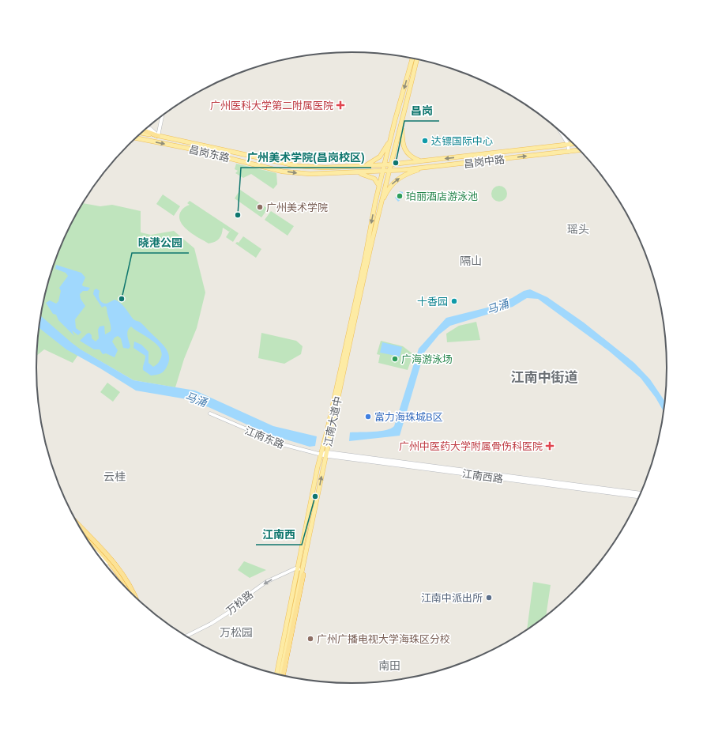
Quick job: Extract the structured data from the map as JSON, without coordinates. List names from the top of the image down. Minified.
{"streets":{"main road":["昌岗东路","昌岗中路","江南大道中","江南西路"],"street":["江南东路","万松路"]},"crossings":[["昌岗东路","昌岗中路"],["昌岗东路","江南大道中"],["昌岗中路","江南大道中"],["江南大道中","江南东路"],["江南大道中","江南西路"],["江南大道中","万松路"],["江南东路","江南西路"]],"one_way":["万松路"],"districts":["瑶头","隔山","江南中街道","云桂","万松园","南田"],"water":["马涌"],"places":{"health":["广州医科大学第二附属医院","广州中医药大学附属骨伤科医院"],"other":["达镖国际中心","昌岗","珀丽酒店游泳池","广州美术学院","广州美术学院(昌岗校区)","晓港公园","十香园","广海游泳场","富力海珠城B区","江南西","江南中派出所","广州广播电视大学海珠区分校"]}}
